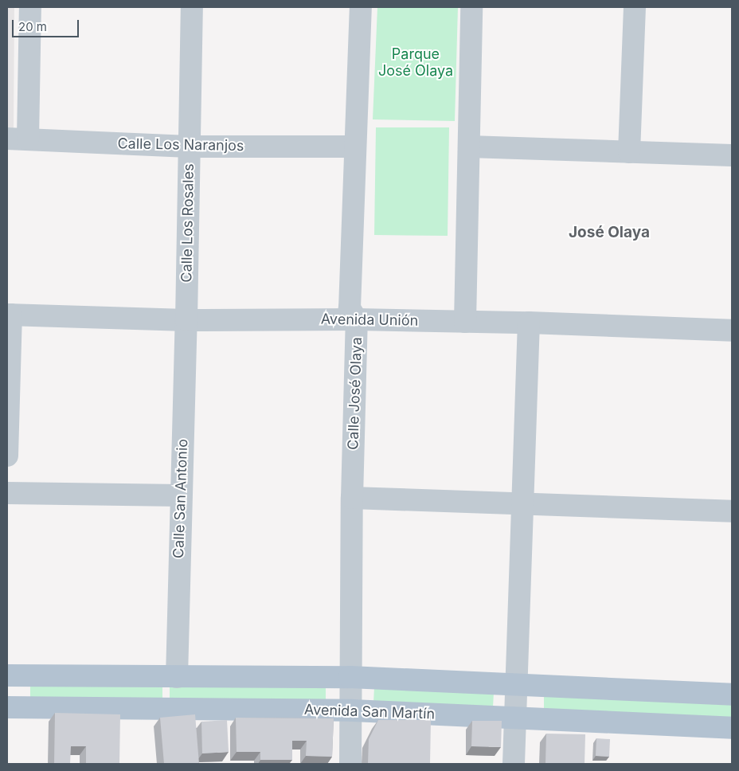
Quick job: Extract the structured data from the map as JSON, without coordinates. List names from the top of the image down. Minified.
{"streets":{"main road":["Avenida San Martín"],"street":["Calle Los Naranjos","Calle Los Rosales","Avenida Unión","Calle José Olaya","Calle San Antonio"]},"crossings":[["Calle Los Naranjos","Calle Los Rosales"],["Calle Los Naranjos","Calle José Olaya"],["Calle Los Rosales","Avenida Unión"],["Calle Los Rosales","Calle San Antonio"],["Avenida Unión","Calle José Olaya"],["Avenida Unión","Calle San Antonio"],["Calle José Olaya","Avenida San Martín"]],"districts":["José Olaya"],"parks":["Parque José Olaya"],"scale_bar":"20 m"}
